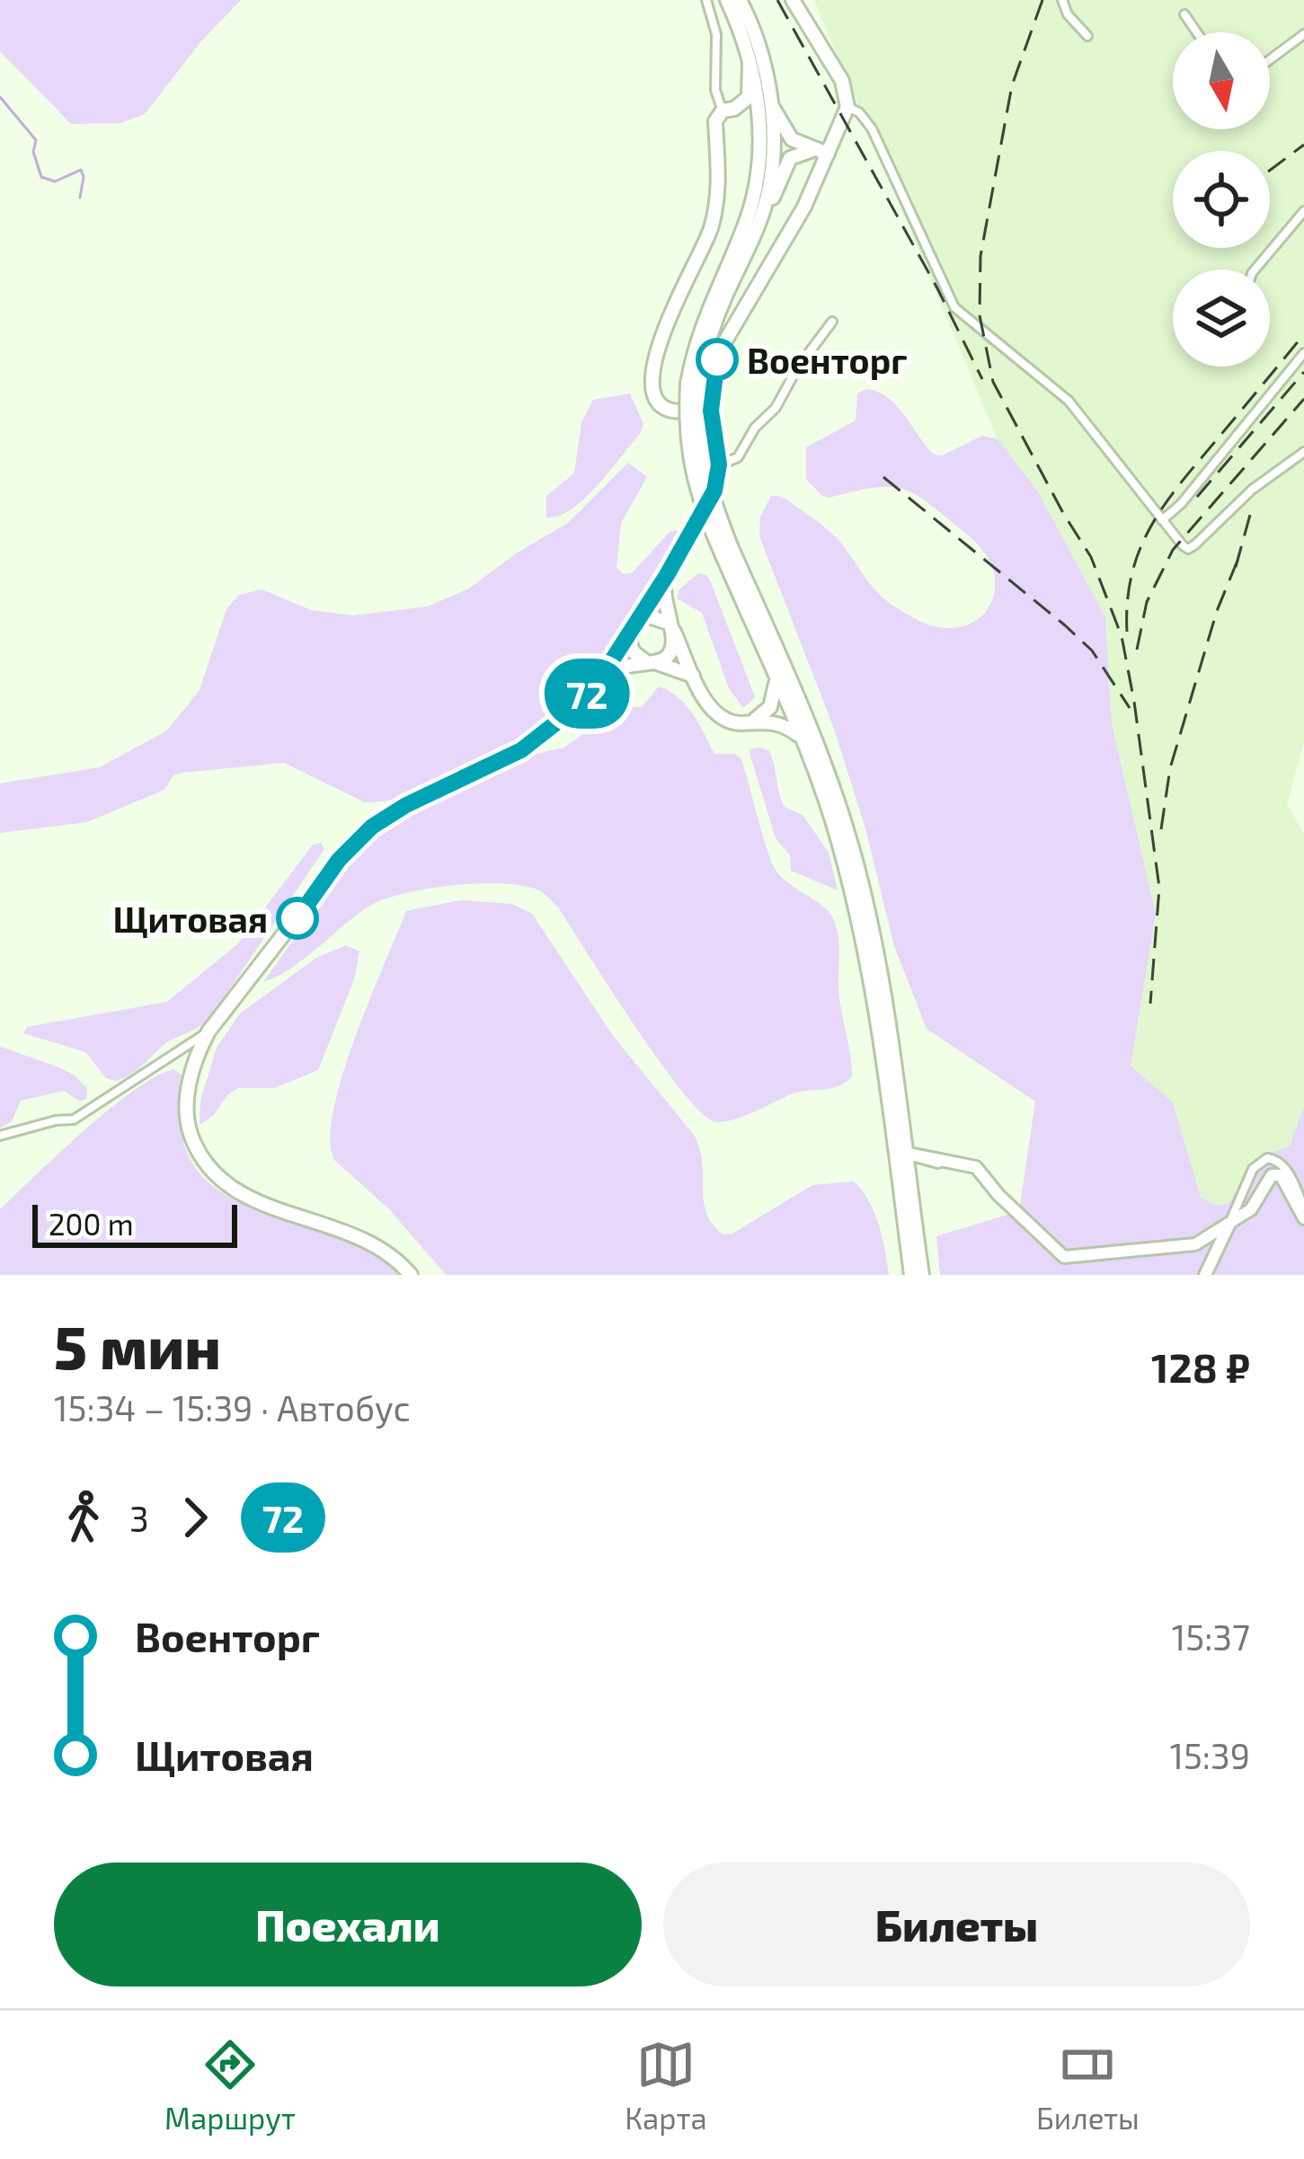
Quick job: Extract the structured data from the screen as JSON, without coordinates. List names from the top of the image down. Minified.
{"places":["Военторг","Щитовая"],"lines":["bus line 72"],"scale_bar":"200 m","north":"bottom","page":{"on_map":"72","scale":"200 m","heading":["5 мин","15:34 – 15:39 · Автобус","128 ₽"],"legs":["3","72"],"list":[{"name":"Военторг","value":"15:37"},{"name":"Щитовая","value":"15:39"}],"buttons":["Поехали","Билеты"],"tabs":["Маршрут","Карта","Билеты"]}}
